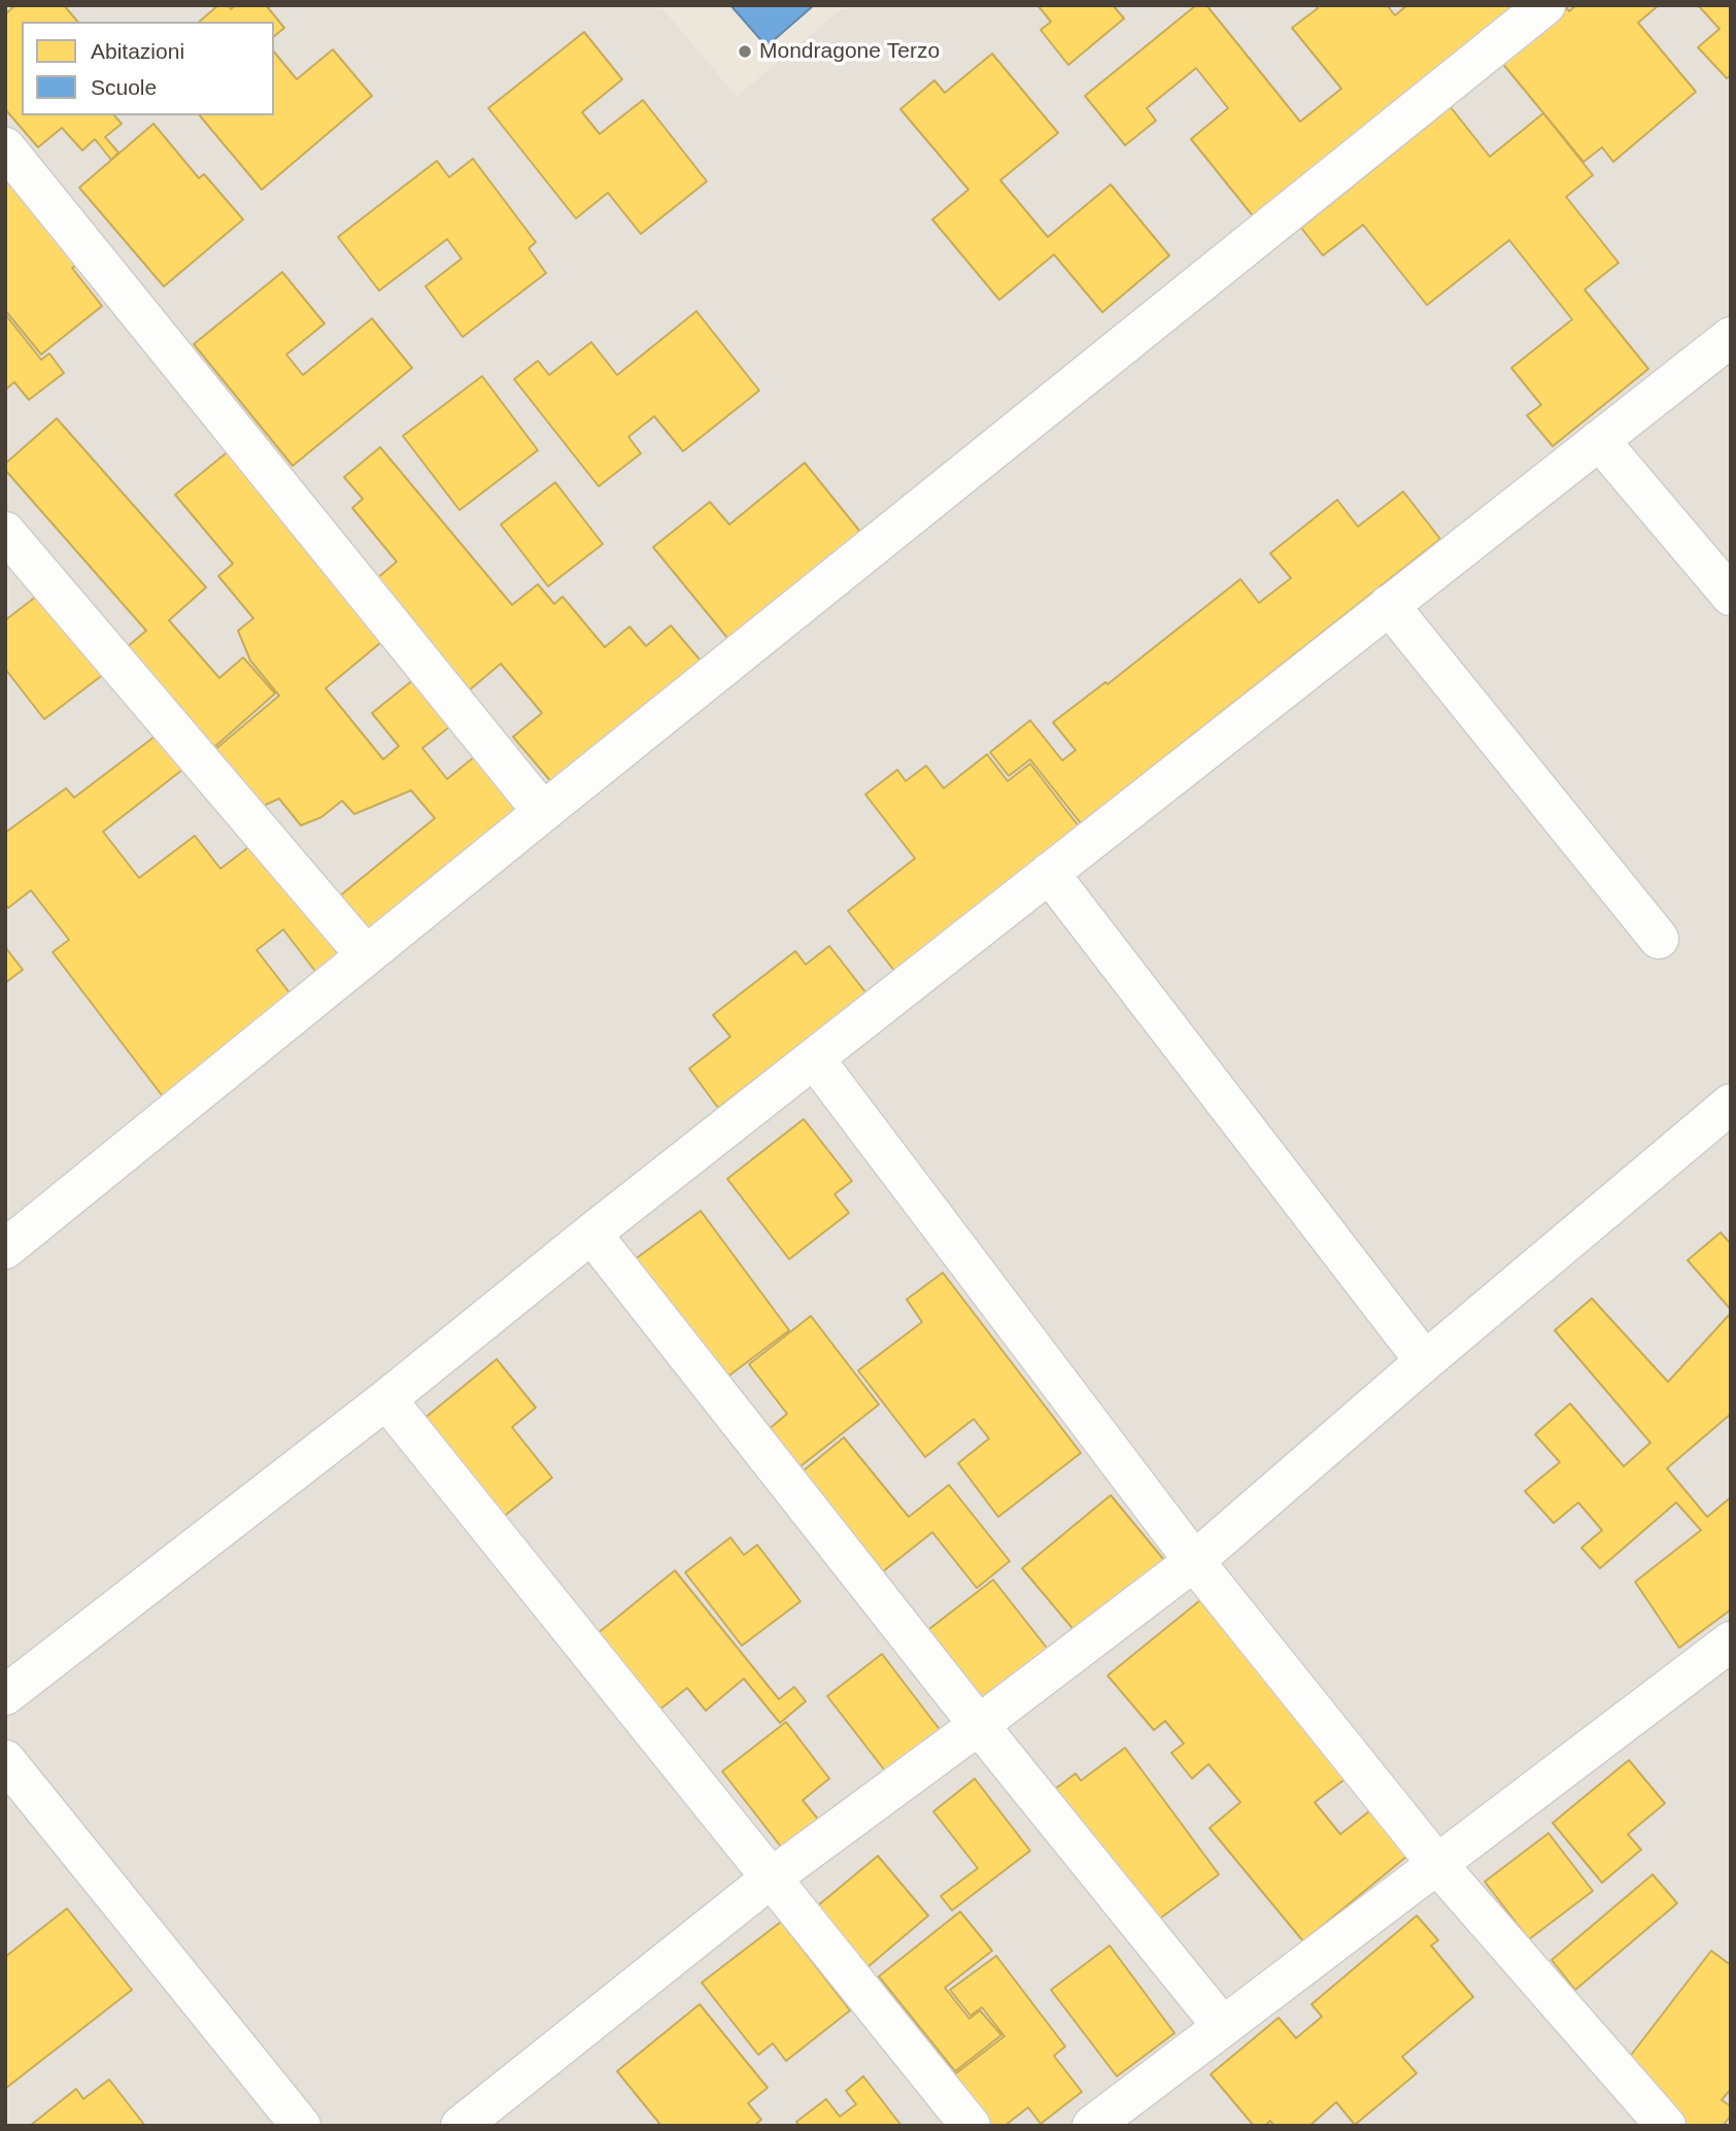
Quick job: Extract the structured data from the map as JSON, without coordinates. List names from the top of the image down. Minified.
{"places":["Mondragone Terzo"],"legend":["Abitazioni","Scuole"]}
